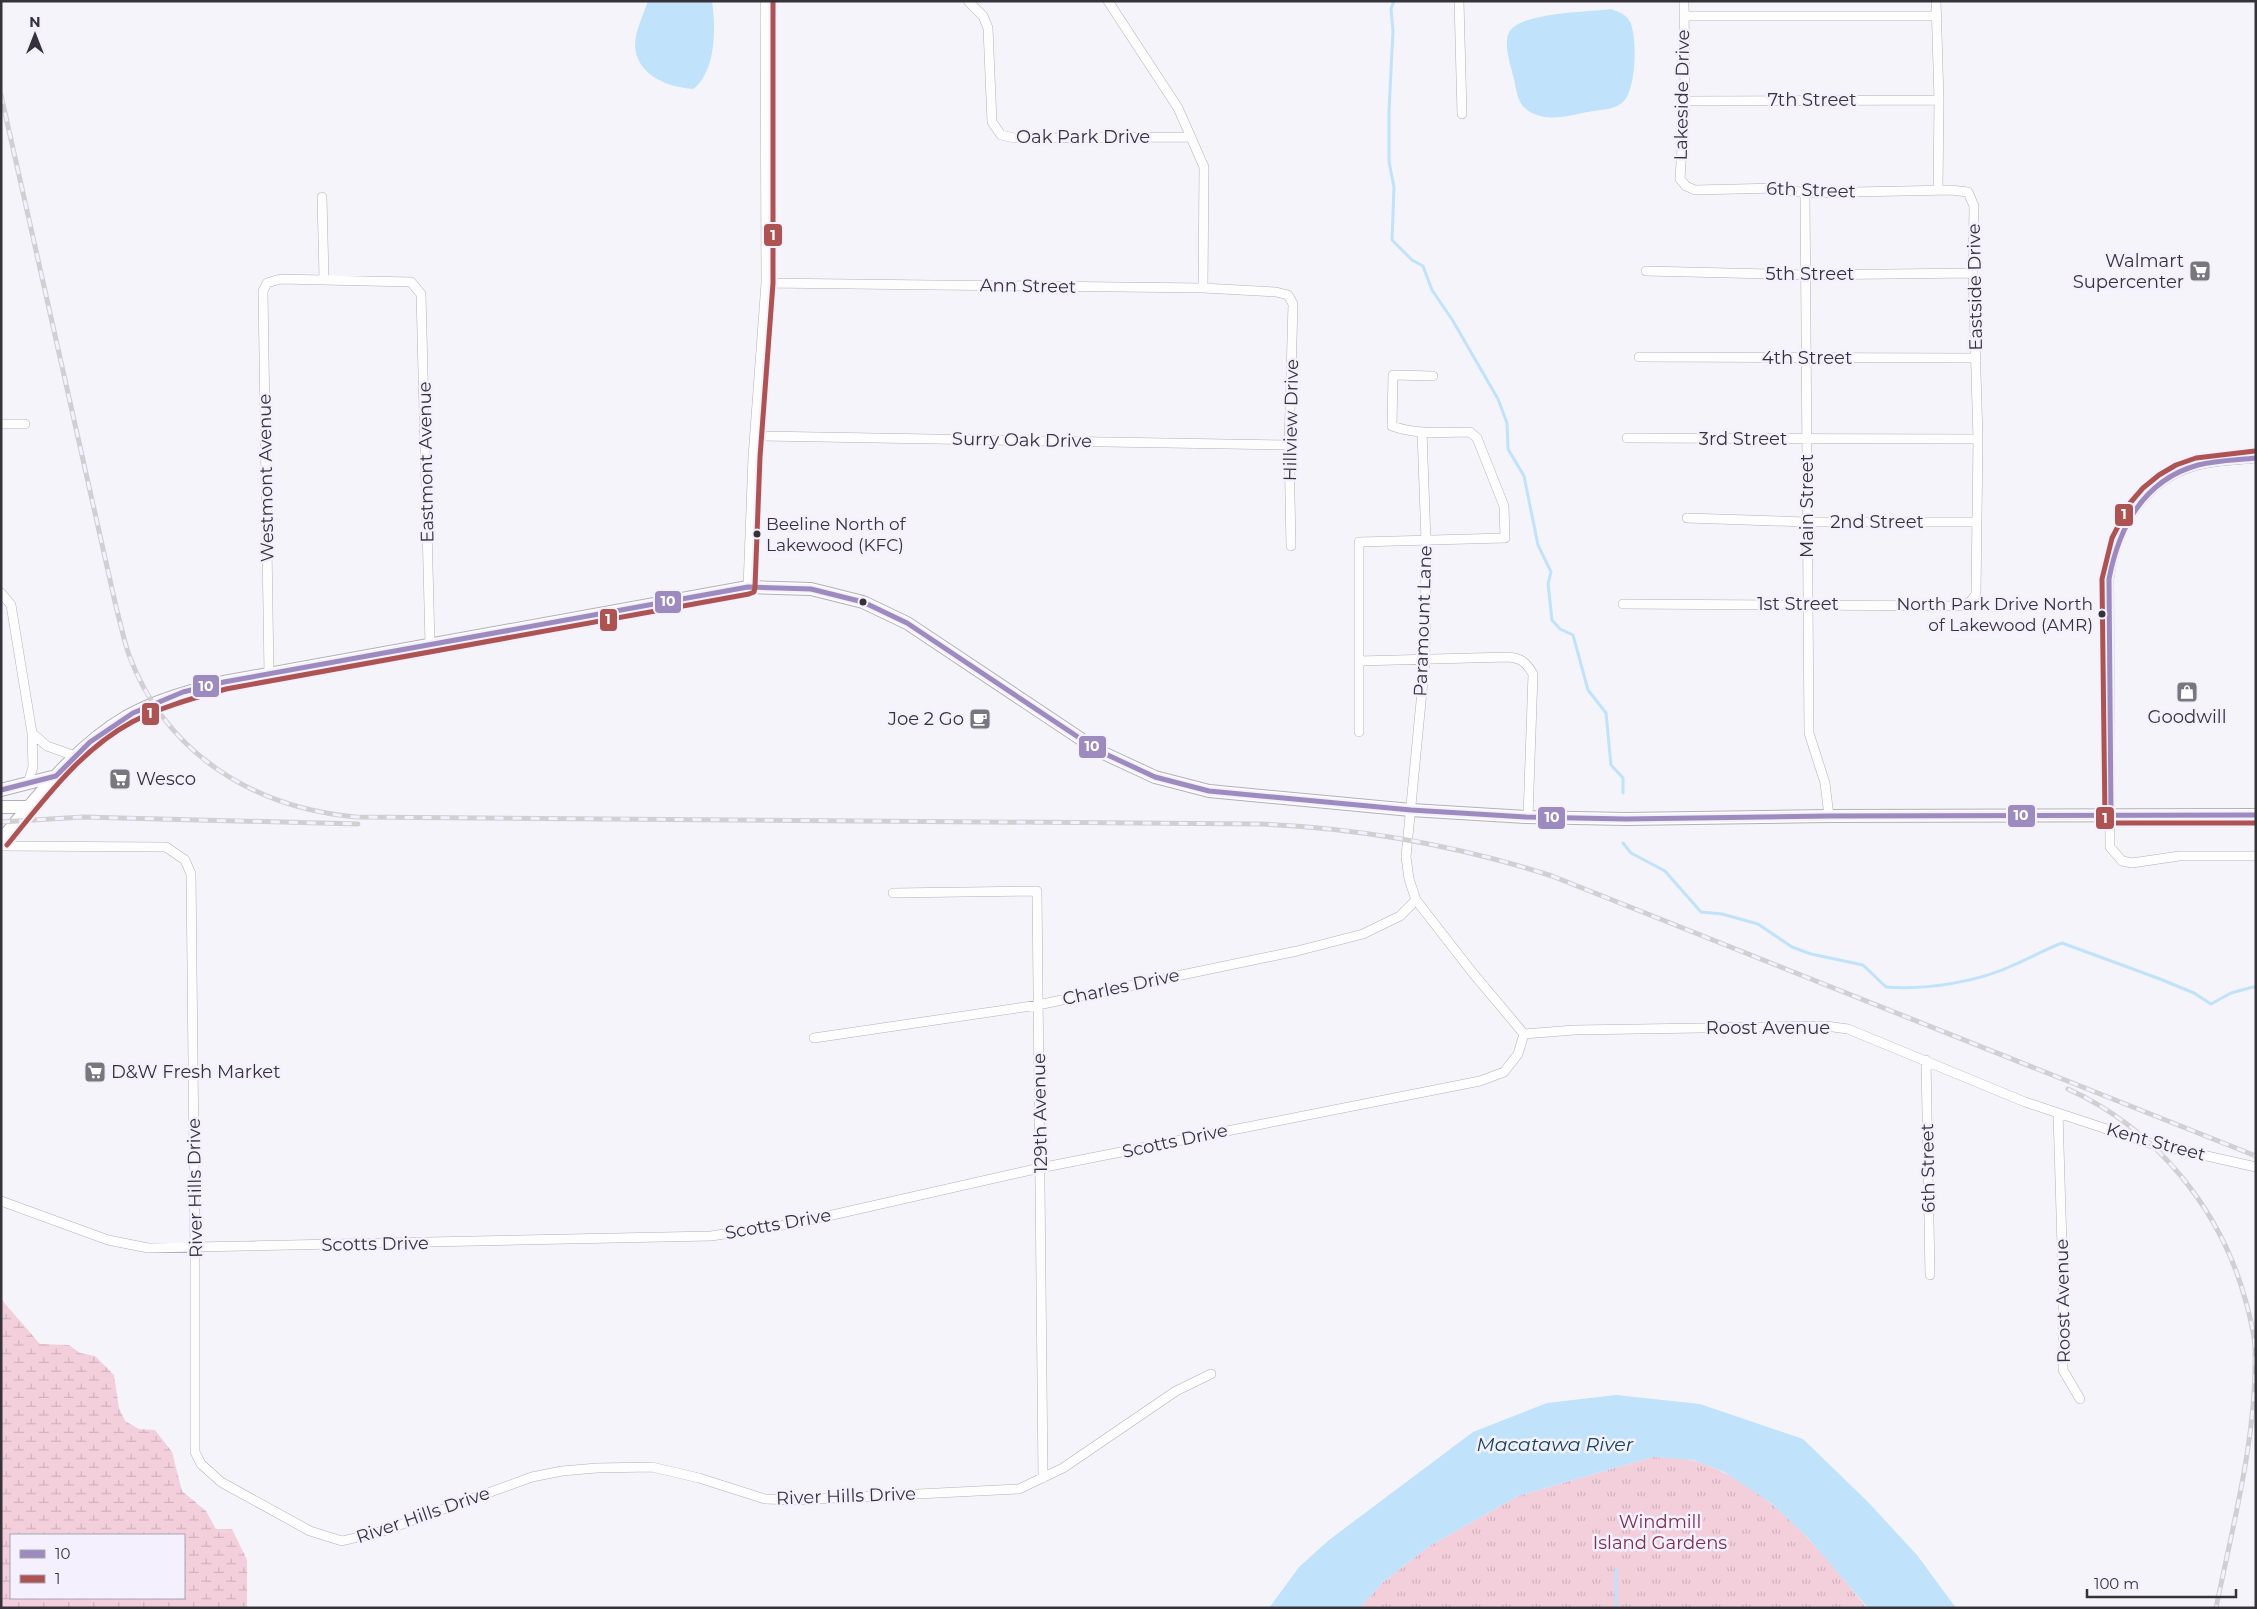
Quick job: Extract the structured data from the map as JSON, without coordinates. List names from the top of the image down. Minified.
{"streets":{"street":["Lakeside Drive","7th Street","Oak Park Drive","6th Street","5th Street","Ann Street","Eastside Drive","4th Street","Hillview Drive","3rd Street","Surry Oak Drive","Eastmont Avenue","Westmont Avenue","Main Street","2nd Street","1st Street","Paramount Lane","Charles Drive","Roost Avenue","129th Avenue","Scotts Drive","Kent Street","River Hills Drive"]},"crossings":[["Lakeside Drive","7th Street"],["Lakeside Drive","6th Street"],["6th Street","Eastside Drive"],["6th Street","Main Street"],["6th Street","Roost Avenue"],["5th Street","Eastside Drive"],["5th Street","Main Street"],["Ann Street","Hillview Drive"],["Eastside Drive","4th Street"],["Eastside Drive","3rd Street"],["Eastside Drive","2nd Street"],["Eastside Drive","1st Street"],["4th Street","Main Street"],["Hillview Drive","Surry Oak Drive"],["3rd Street","Main Street"],["Eastmont Avenue","Westmont Avenue"],["Main Street","2nd Street"],["Main Street","1st Street"],["Charles Drive","129th Avenue"],["Roost Avenue","Scotts Drive"],["Roost Avenue","Kent Street"],["129th Avenue","Scotts Drive"],["129th Avenue","River Hills Drive"],["Scotts Drive","River Hills Drive"]],"water":["Macatawa River"],"parks":["Windmill Island Gardens"],"places":{"supermarket":["Walmart Supercenter","Wesco","D&W Fresh Market"],"other":["Beeline North of Lakewood (KFC)","North Park Drive North of Lakewood (AMR)"],"shop":["Goodwill"],"cafe":["Joe 2 Go"]},"lines":["transit line 1","transit line 10"],"legend":["10","1"],"scale_bar":"100 m","north":"top"}
